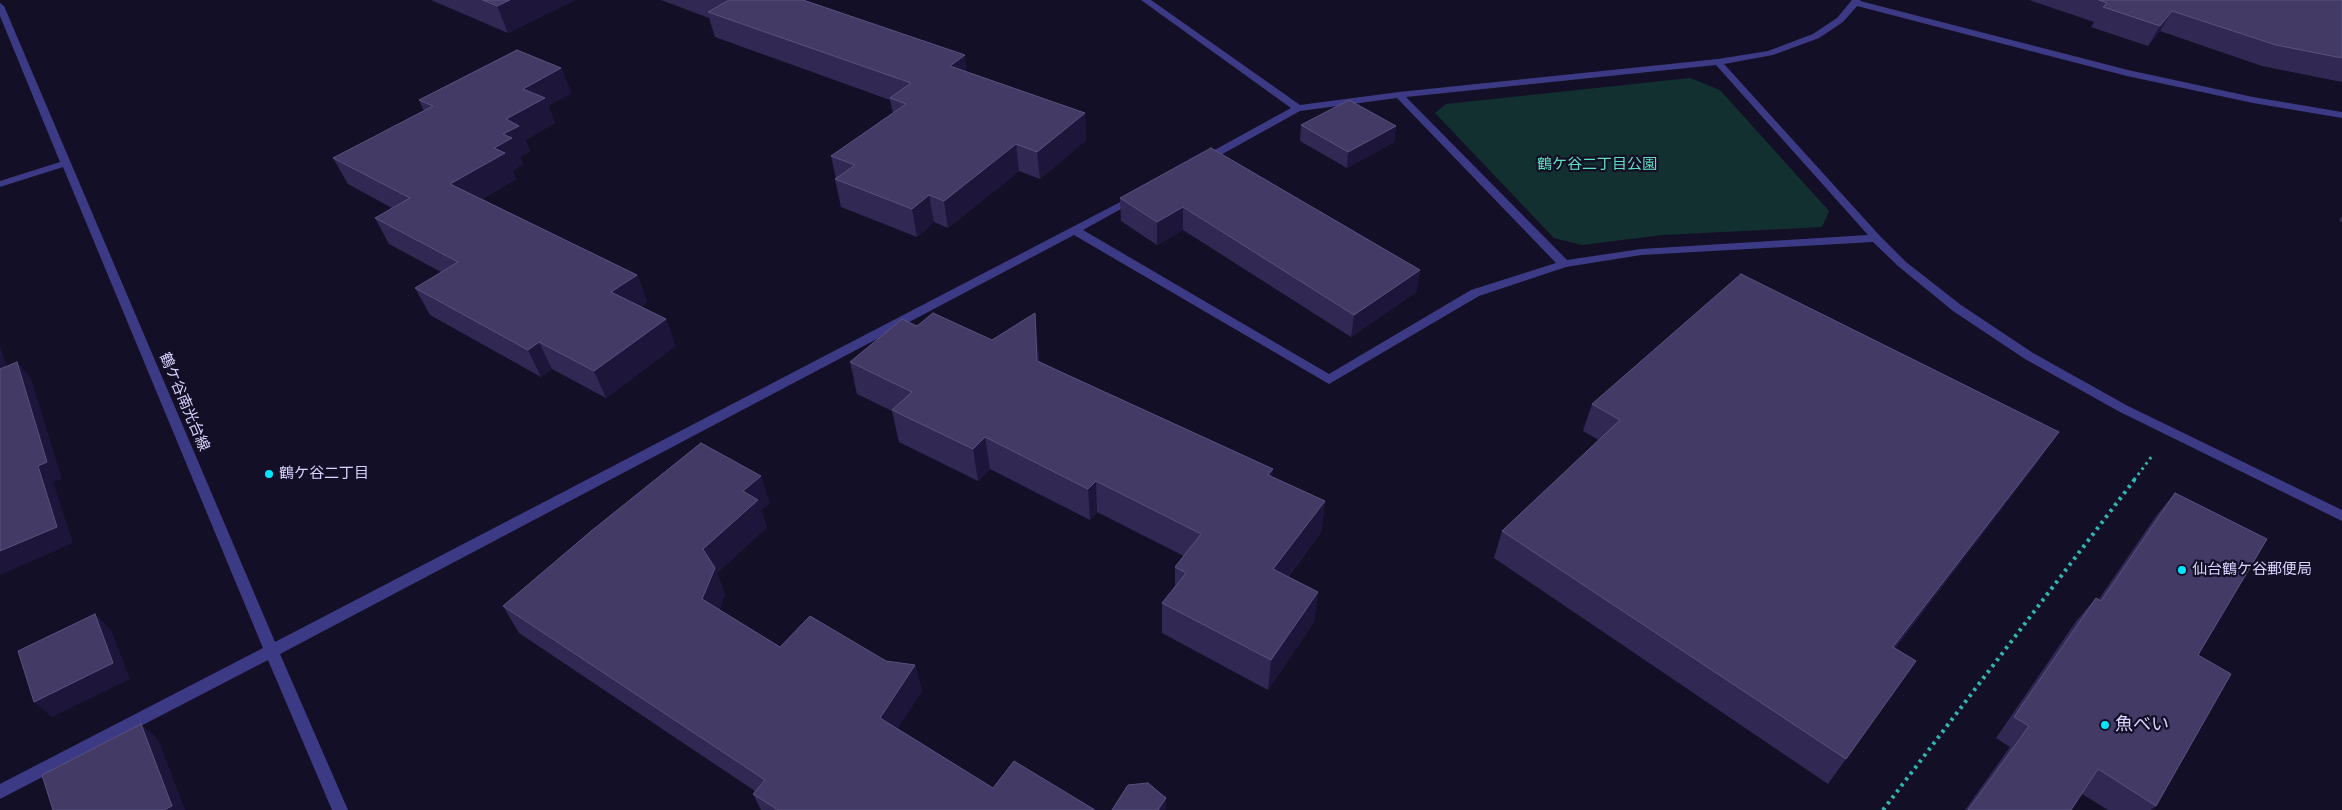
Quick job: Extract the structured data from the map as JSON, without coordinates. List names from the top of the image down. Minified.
{"streets":{"street":["鶴ケ谷南光台線"]},"parks":["鶴ケ谷二丁目公園"],"places":["鶴ケ谷二丁目","仙台鶴ケ谷郵便局","魚べい"]}
